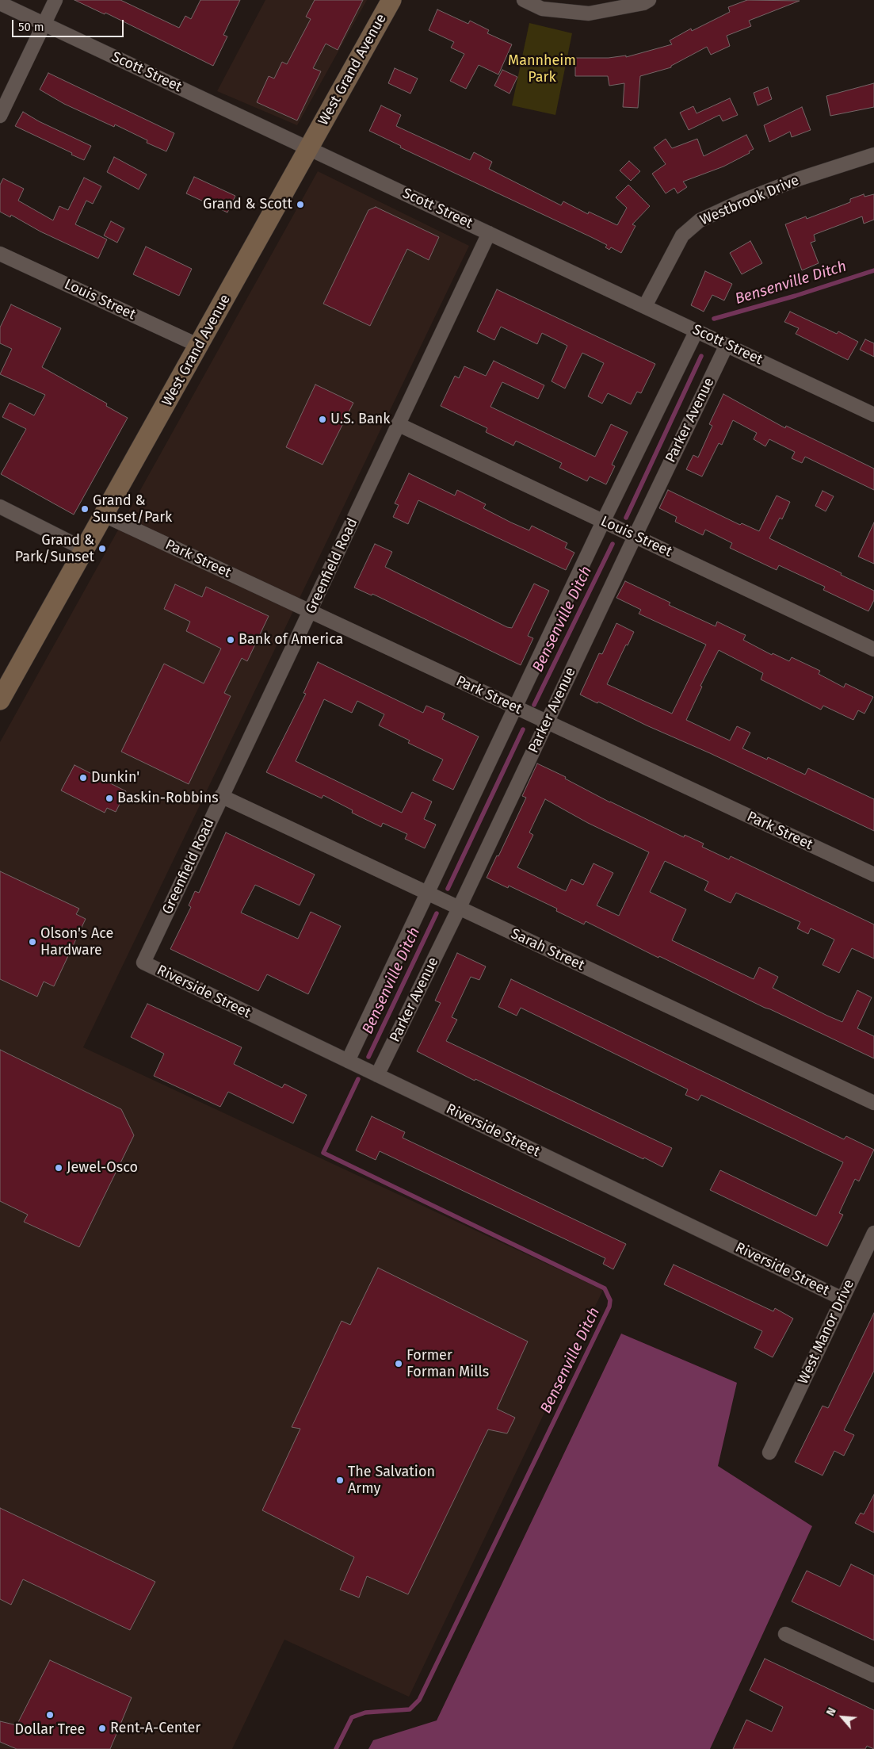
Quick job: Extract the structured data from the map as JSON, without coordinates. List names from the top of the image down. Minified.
{"streets":{"main road":["West Grand Avenue"],"street":["Scott Street","Westbrook Drive","Louis Street","Parker Avenue","Park Street","Greenfield Road","Sarah Street","Riverside Street","West Manor Drive"]},"crossings":[["West Grand Avenue","Scott Street"],["West Grand Avenue","Louis Street"],["West Grand Avenue","Park Street"],["Scott Street","Westbrook Drive"],["Scott Street","Parker Avenue"],["Scott Street","Greenfield Road"],["Louis Street","Parker Avenue"],["Louis Street","Greenfield Road"],["Parker Avenue","Park Street"],["Parker Avenue","Sarah Street"],["Parker Avenue","Riverside Street"],["Park Street","Greenfield Road"],["Greenfield Road","Sarah Street"],["Greenfield Road","Riverside Street"],["Riverside Street","West Manor Drive"]],"water":["Bensenville Ditch"],"parks":["Mannheim Park"],"places":["Grand & Scott","U.S. Bank","Grand & Sunset/Park","Grand & Park/Sunset","Bank of America","Dunkin'","Baskin-Robbins","Olson's Ace Hardware","Jewel-Osco","Former Forman Mills","The Salvation Army","Dollar Tree","Rent-A-Center"],"scale_bar":"50 m","north":"top left"}
